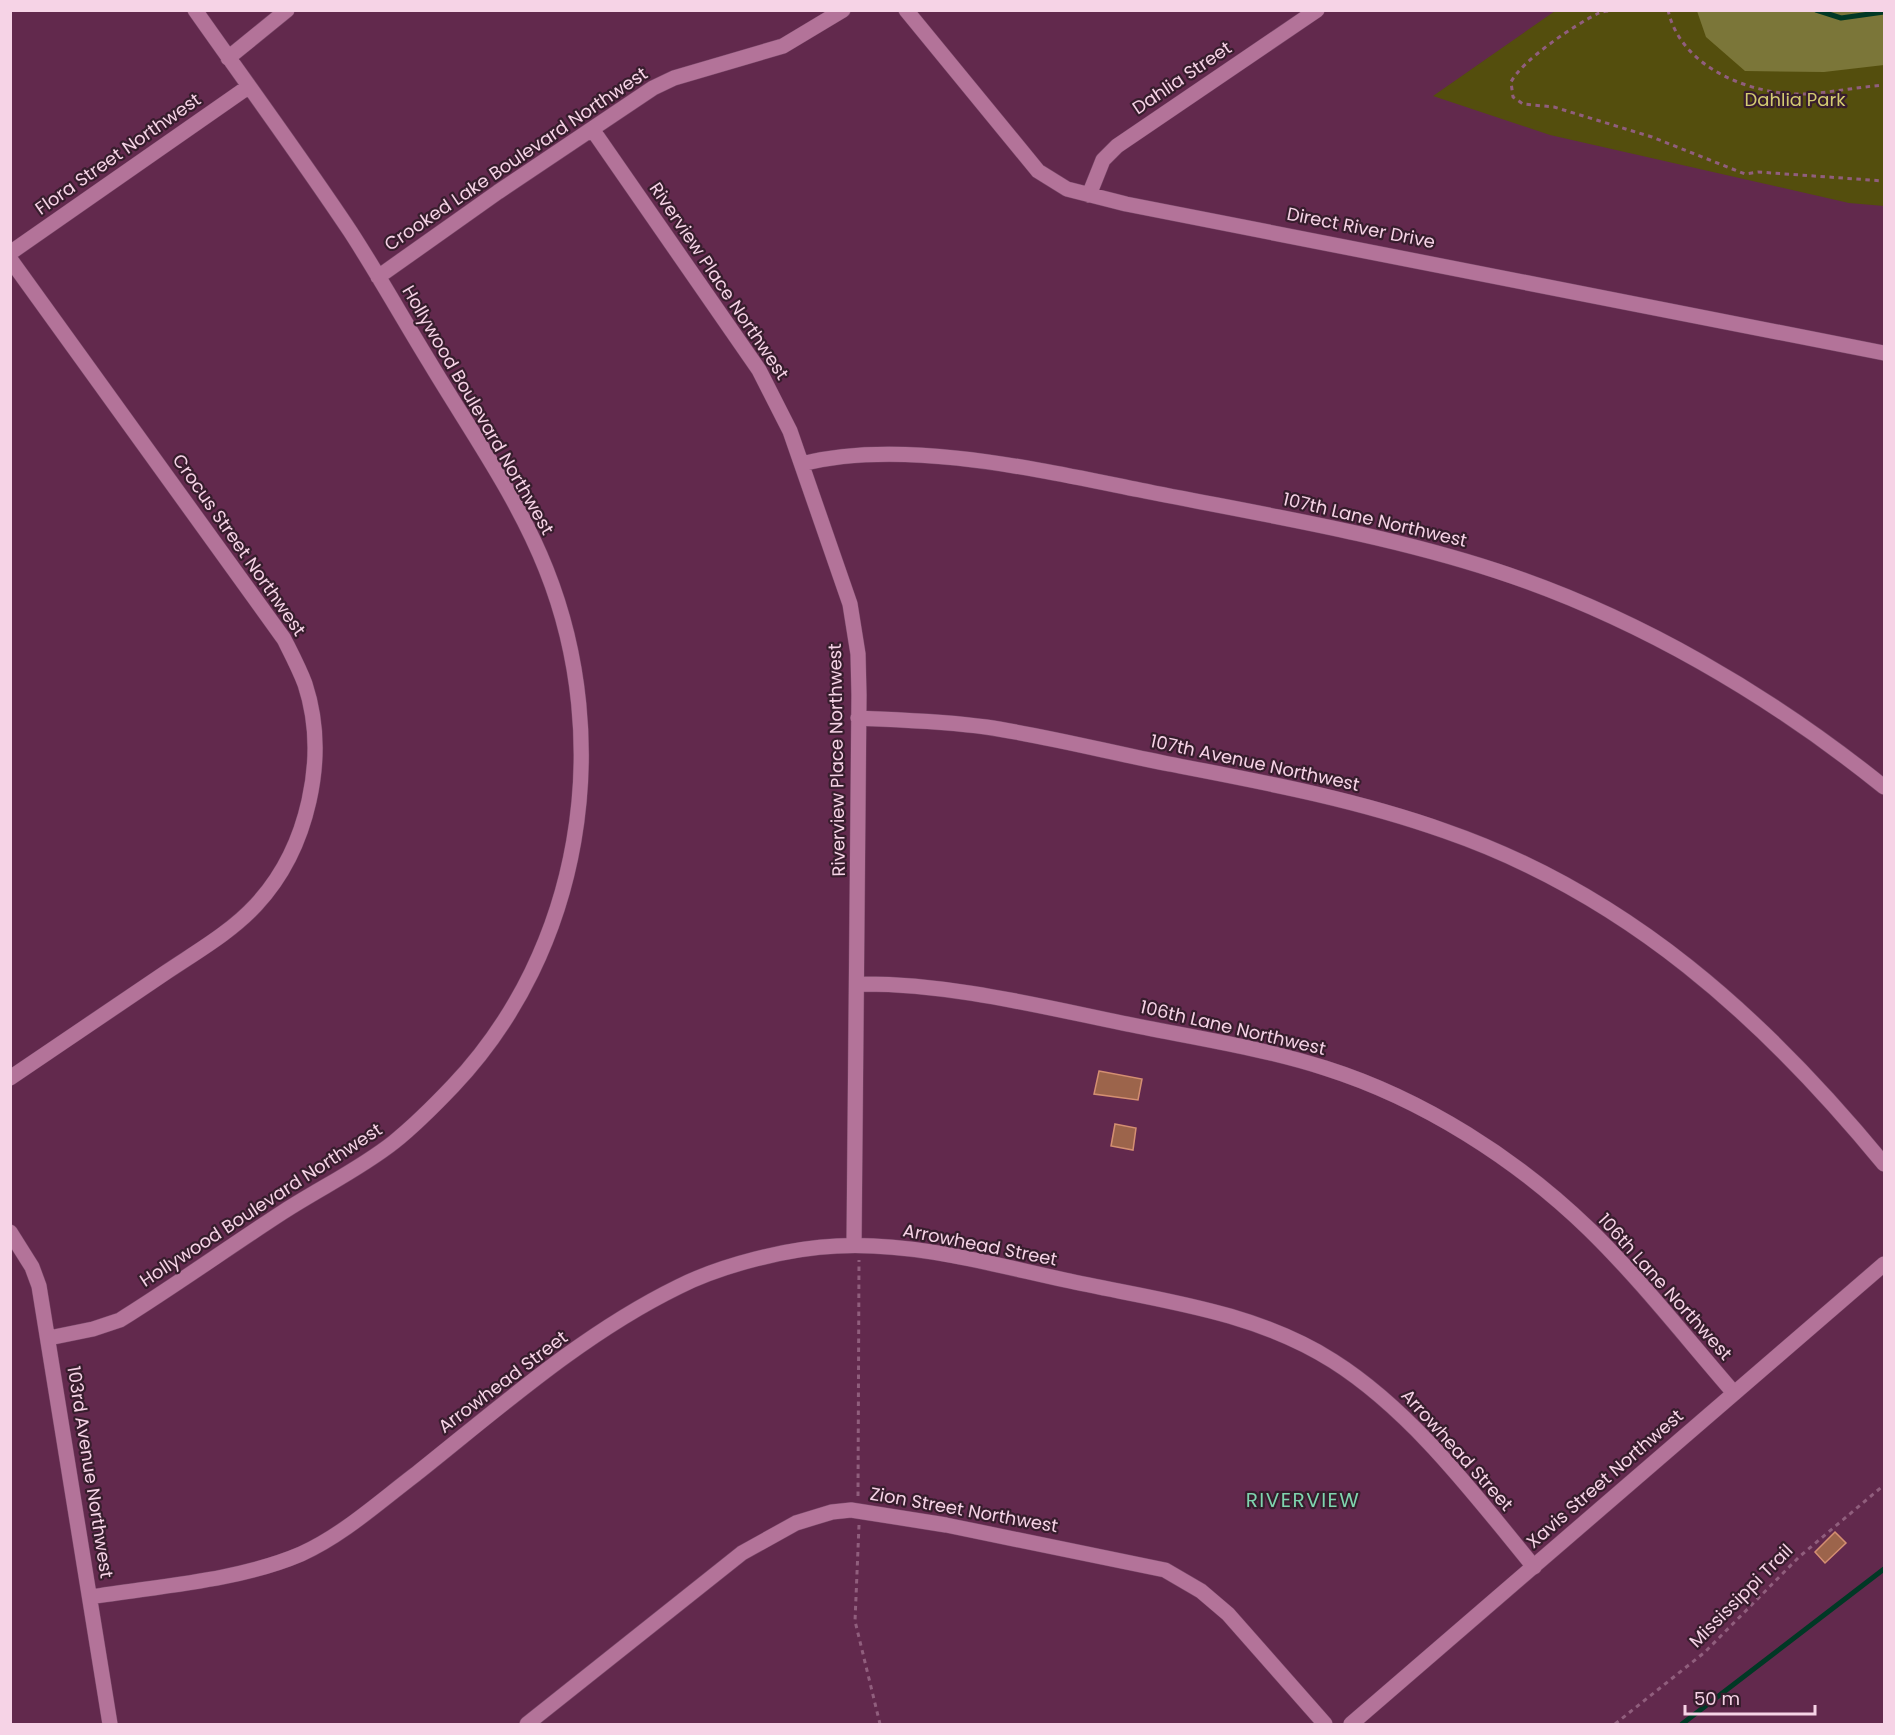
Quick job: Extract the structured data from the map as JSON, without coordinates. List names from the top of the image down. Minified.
{"streets":{"street":["Dahlia Street","Flora Street Northwest","Crooked Lake Boulevard Northwest","Direct River Drive","Riverview Place Northwest","Hollywood Boulevard Northwest","107th Lane Northwest","Crocus Street Northwest","107th Avenue Northwest","106th Lane Northwest","Arrowhead Street","103rd Avenue Northwest","Xavis Street Northwest","Zion Street Northwest"],"path":["Mississippi Trail"]},"crossings":[["Dahlia Street","Direct River Drive"],["Flora Street Northwest","Hollywood Boulevard Northwest"],["Crooked Lake Boulevard Northwest","Riverview Place Northwest"],["Crooked Lake Boulevard Northwest","Hollywood Boulevard Northwest"],["Riverview Place Northwest","107th Lane Northwest"],["Riverview Place Northwest","107th Avenue Northwest"],["Riverview Place Northwest","106th Lane Northwest"],["Riverview Place Northwest","Arrowhead Street"],["Hollywood Boulevard Northwest","103rd Avenue Northwest"],["106th Lane Northwest","Xavis Street Northwest"],["Arrowhead Street","103rd Avenue Northwest"],["Arrowhead Street","Xavis Street Northwest"]],"districts":["RIVERVIEW"],"parks":["Dahlia Park"],"scale_bar":"50 m"}
